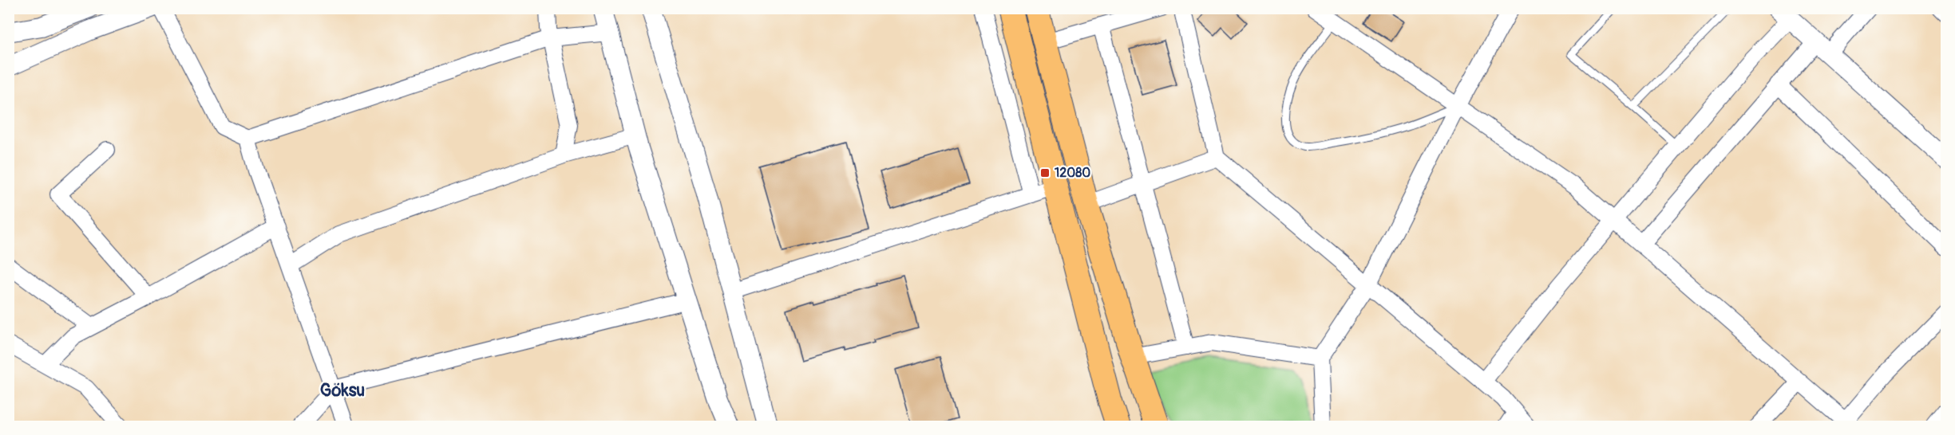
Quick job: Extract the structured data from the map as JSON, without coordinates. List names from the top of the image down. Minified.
{"districts":["Göksu"],"places":{"transit":["12080"]}}
